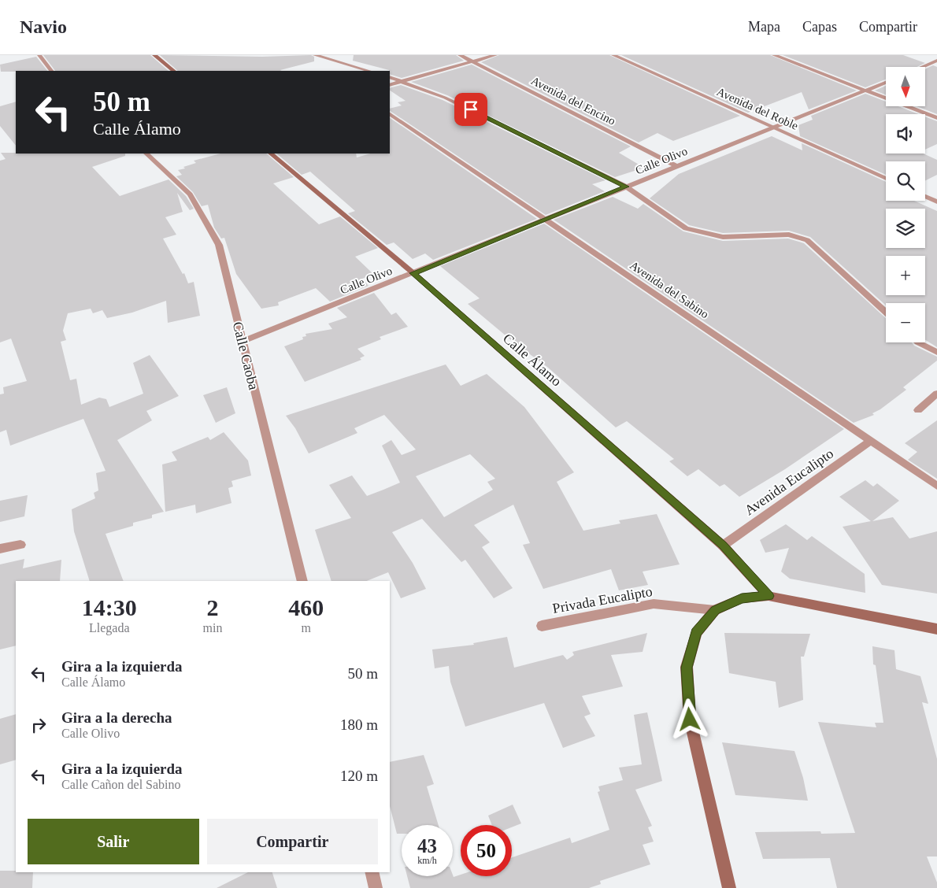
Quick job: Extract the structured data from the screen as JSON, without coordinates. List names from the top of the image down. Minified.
{"streets":{"main road":["Calle Álamo"],"street":["Avenida del Encino","Avenida del Roble","Calle Olivo","Avenida del Sabino","Calle Caoba","Avenida Eucalipto","Privada Eucalipto"]},"crossings":[["Avenida del Encino","Calle Olivo"],["Avenida del Roble","Calle Olivo"],["Calle Olivo","Avenida del Sabino"],["Calle Olivo","Calle Caoba"],["Calle Olivo","Calle Álamo"],["Avenida del Sabino","Avenida Eucalipto"],["Calle Álamo","Avenida Eucalipto"]],"north":"bottom","page":{"header":"Navio","nav":["Mapa","Capas","Compartir"],"map_buttons":["+","−"],"turn":["50 m","Calle Álamo"],"eta":["14:30","Llegada","2","min","460","m"],"list":[{"name":"Gira a la izquierda","note":"Calle Álamo","value":"50 m"},{"name":"Gira a la derecha","note":"Calle Olivo","value":"180 m"},{"name":"Gira a la izquierda","note":"Calle Cañon del Sabino","value":"120 m"}],"buttons":["Salir","Compartir"],"speed":"43 km/h","limit":"50"}}
